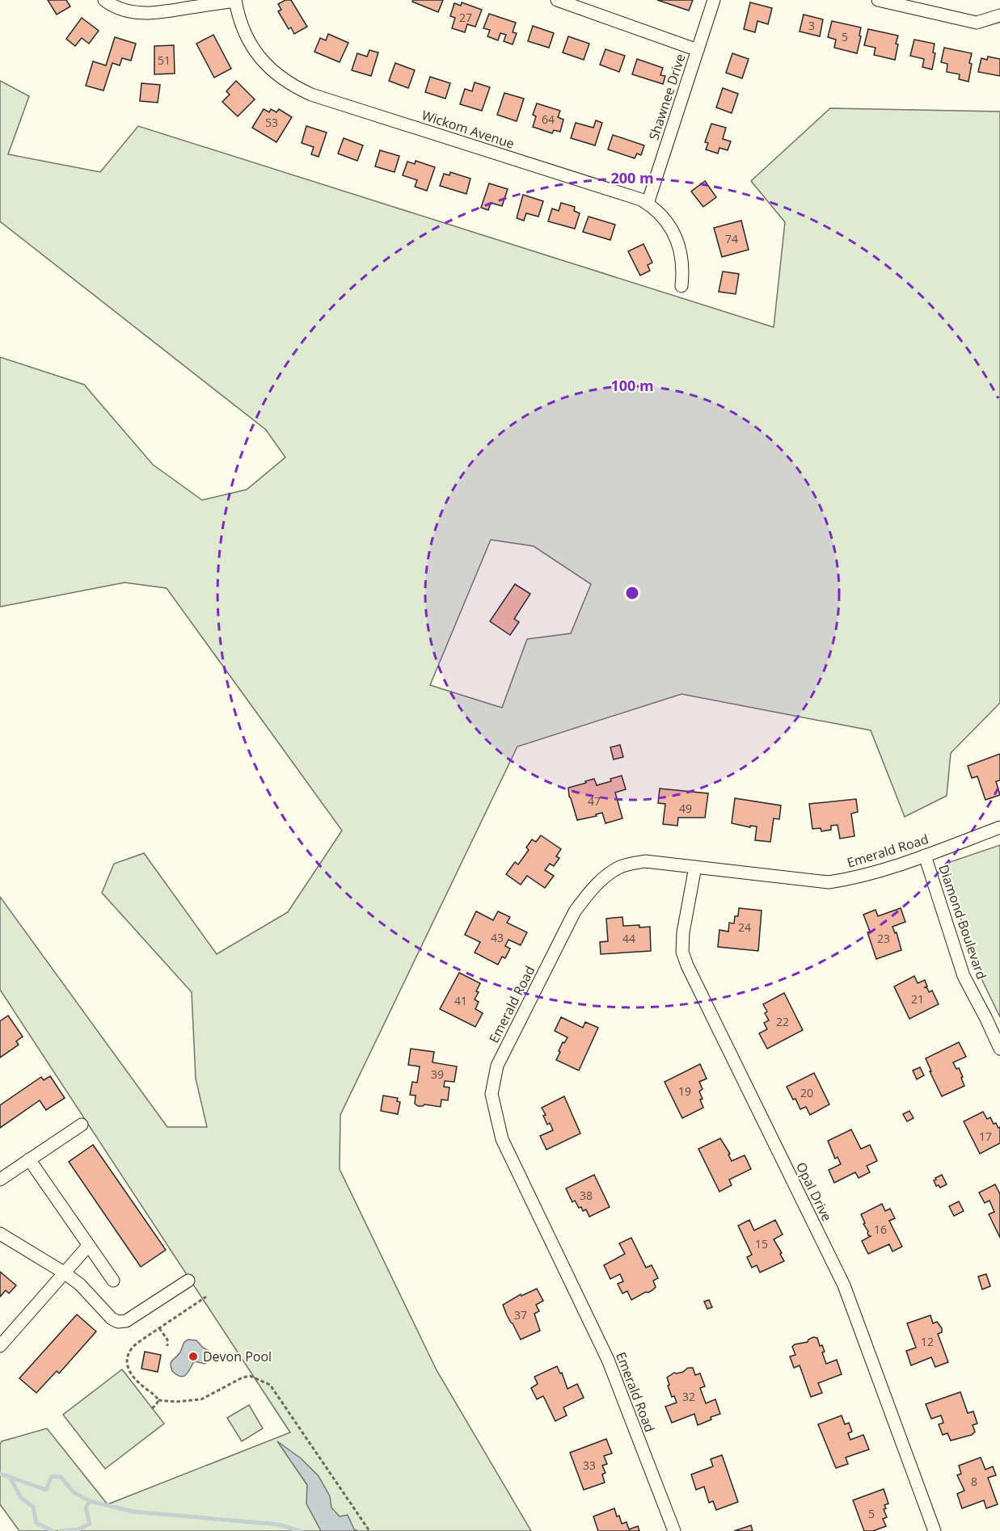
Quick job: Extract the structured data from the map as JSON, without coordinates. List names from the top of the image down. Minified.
{"streets":{"street":["Shawnee Drive","Wickom Avenue","Emerald Road","Diamond Boulevard","Opal Drive"]},"crossings":[["Shawnee Drive","Wickom Avenue"],["Emerald Road","Diamond Boulevard"],["Emerald Road","Opal Drive"]],"places":["Devon Pool"],"house_numbers":["27","3","5","51","64","53","74","47","49","24","43","44","23","21","41","22","39","19","20","17","38","16","15","37","12","32","33","8","5"],"rings":["200 m","100 m"]}
